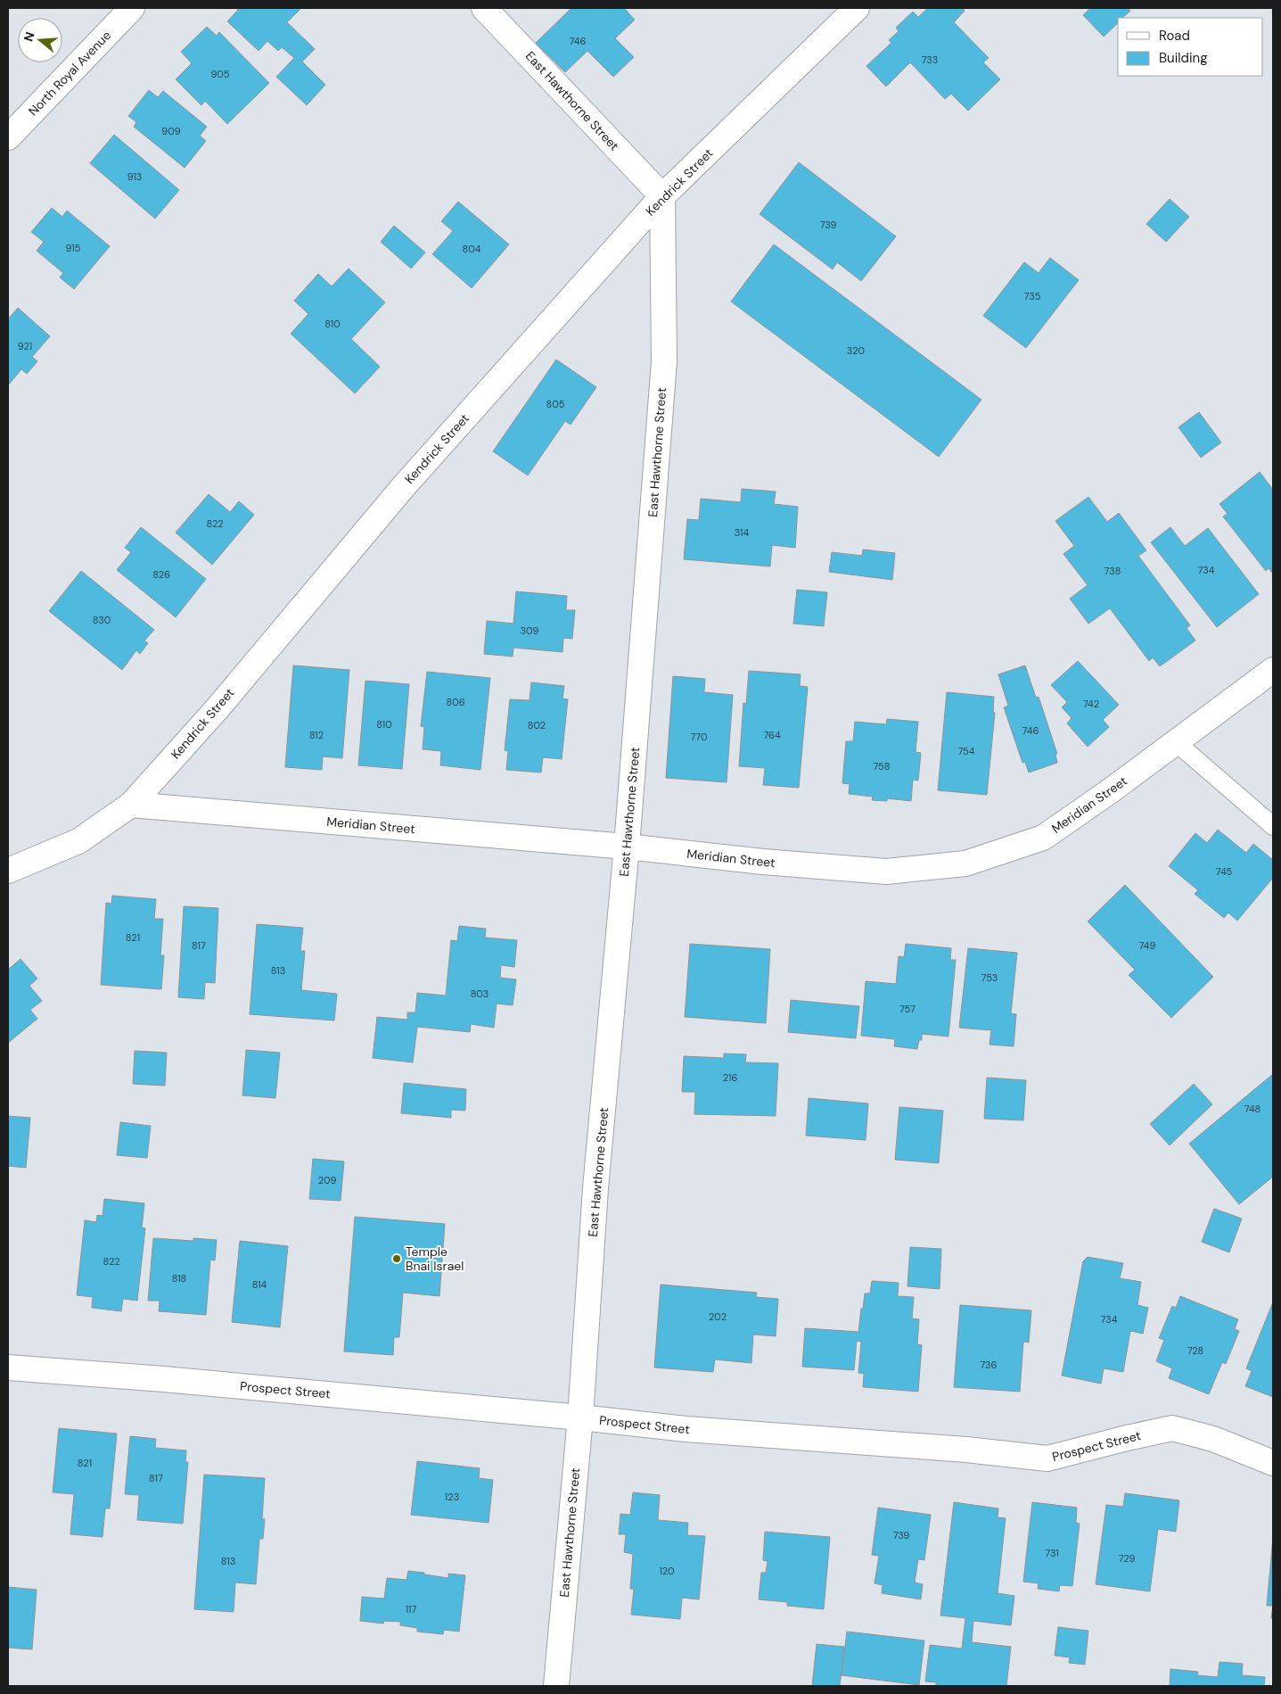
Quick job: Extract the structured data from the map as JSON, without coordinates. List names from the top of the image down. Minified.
{"streets":{"street":["North Royal Avenue","East Hawthorne Street","Kendrick Street","Meridian Street","Prospect Street"]},"crossings":[["East Hawthorne Street","Kendrick Street"],["East Hawthorne Street","Meridian Street"],["East Hawthorne Street","Prospect Street"],["Kendrick Street","Meridian Street"]],"places":["Temple Bnai Israel"],"house_numbers":["746","733","905","909","913","739","915","804","735","810","921","320","805","822","314","734","738","826","830","309","806","742","810","802","746","812","764","770","754","758","745","821","817","749","813","753","803","757","216","748","209","822","818","814","202","734","728","736","821","817","123","739","731","729","813","120","117"],"legend":["Road","Building"],"north":"left"}
